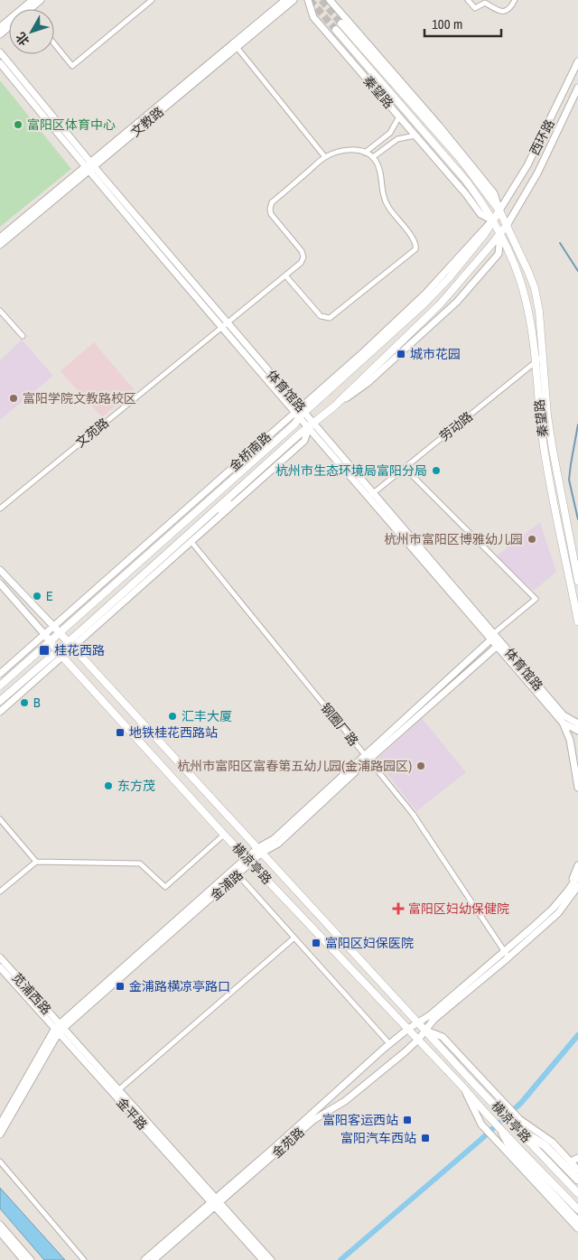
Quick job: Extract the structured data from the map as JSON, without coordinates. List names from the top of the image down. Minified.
{"streets":{"main road":["秦望路","文教路","西环路","体育馆路","金桥南路","横凉亭路","金浦路","苋浦西路","金平路","金苑路"],"street":["劳动路","文苑路","钢圈厂路"]},"crossings":[["秦望路","西环路"],["秦望路","劳动路"],["秦望路","金桥南路"],["文教路","体育馆路"],["西环路","金桥南路"],["体育馆路","劳动路"],["体育馆路","文苑路"],["体育馆路","金桥南路"],["体育馆路","金浦路"],["金桥南路","钢圈厂路"],["金桥南路","横凉亭路"],["钢圈厂路","金浦路"],["横凉亭路","金浦路"],["横凉亭路","金苑路"],["金浦路","苋浦西路"],["金浦路","金平路"],["苋浦西路","金平路"],["金平路","金苑路"]],"places":{"other":["富阳区体育中心","富阳学院文教路校区","杭州市生态环境局富阳分局","杭州市富阳区博雅幼儿园","E","B","汇丰大厦","杭州市富阳区富春第五幼儿园(金浦路园区)","东方茂"],"transit":["城市花园","桂花西路","地铁桂花西路站","富阳区妇保医院","金浦路横凉亭路口","富阳客运西站","富阳汽车西站"],"health":["富阳区妇幼保健院"]},"scale_bar":"100 m","north":"bottom left"}
